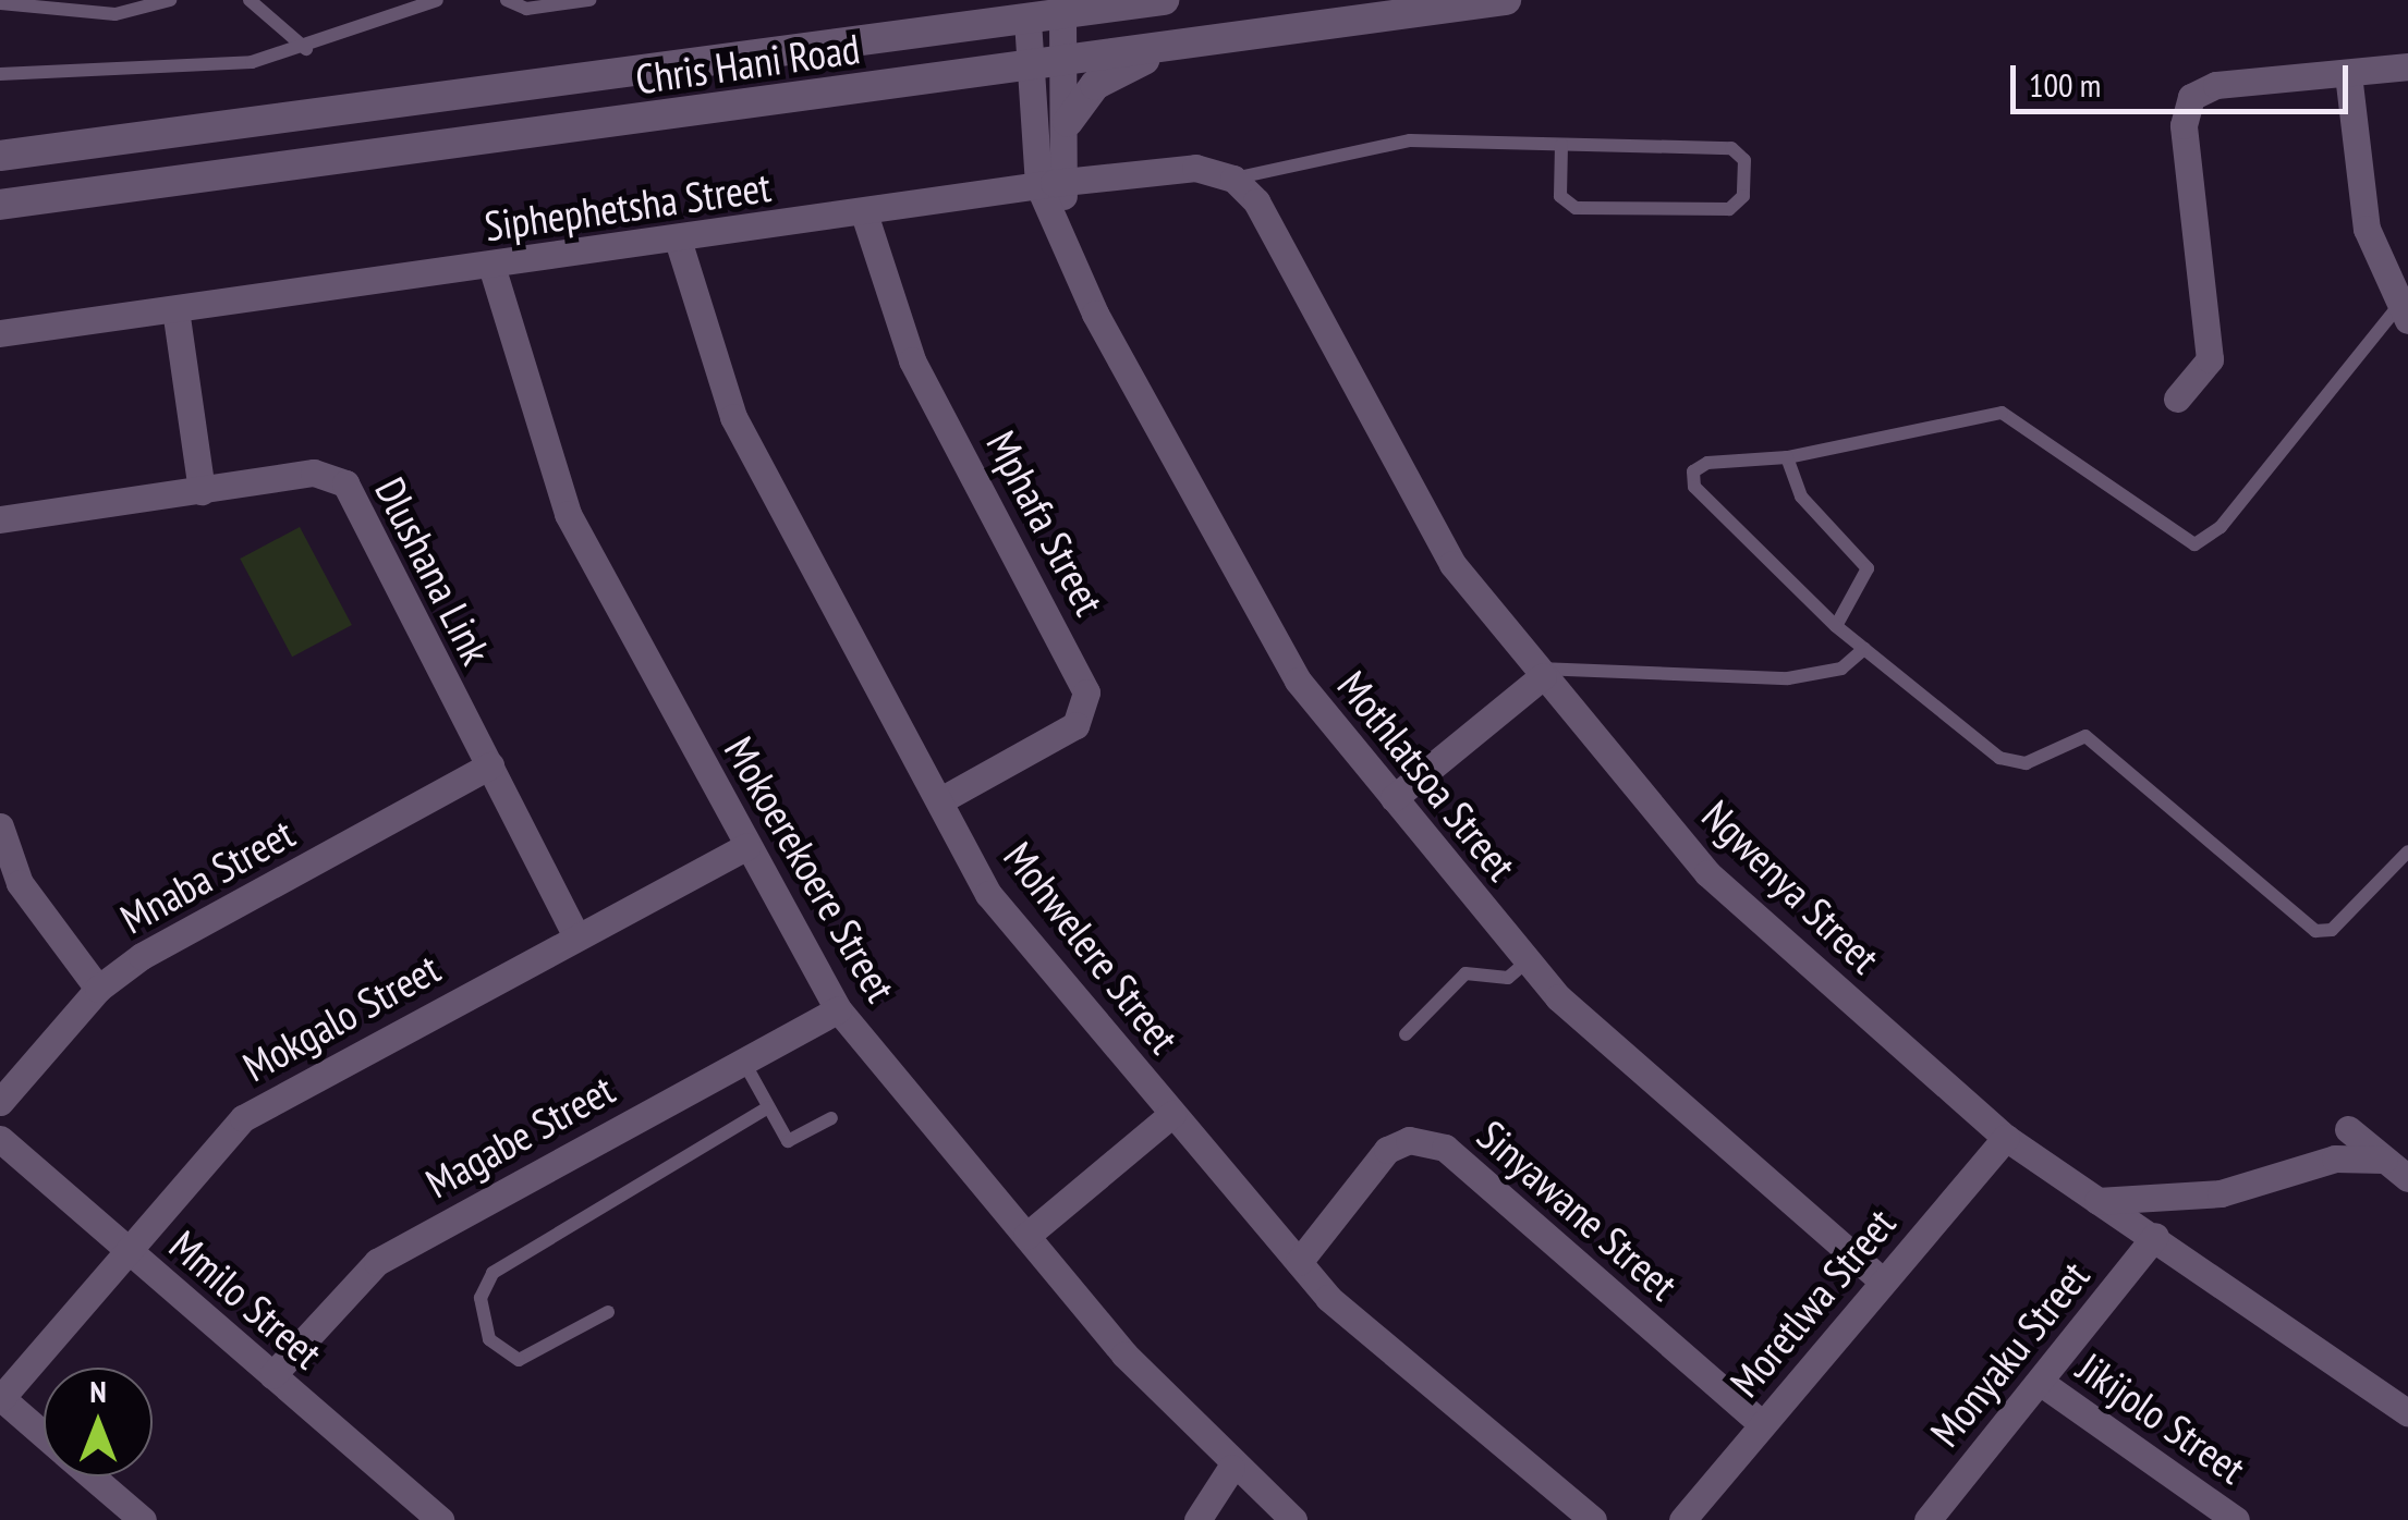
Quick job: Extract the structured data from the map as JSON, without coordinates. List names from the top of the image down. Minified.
{"streets":{"main road":["Chris Hani Road"],"street":["Siphephetsha Street","Mphafa Street","Dlushana Link","Mothlatsoa Street","Mokoerekoere Street","Mnaba Street","Ngwenya Street","Mohwelere Street","Mokgalo Street","Magabe Street","Sinyawane Street","Mmilo Street","Moretlwa Street","Monyaku Street","Jikijolo Street"]},"crossings":[["Siphephetsha Street","Mphafa Street"],["Siphephetsha Street","Mothlatsoa Street"],["Siphephetsha Street","Mokoerekoere Street"],["Siphephetsha Street","Ngwenya Street"],["Siphephetsha Street","Mohwelere Street"],["Mphafa Street","Mohwelere Street"],["Dlushana Link","Mnaba Street"],["Dlushana Link","Mokgalo Street"],["Mothlatsoa Street","Moretlwa Street"],["Mokoerekoere Street","Mokgalo Street"],["Mokoerekoere Street","Magabe Street"],["Ngwenya Street","Moretlwa Street"],["Ngwenya Street","Monyaku Street"],["Mohwelere Street","Sinyawane Street"],["Mokgalo Street","Mmilo Street"],["Magabe Street","Mmilo Street"],["Sinyawane Street","Moretlwa Street"],["Monyaku Street","Jikijolo Street"]],"scale_bar":"100 m","north":"top"}
